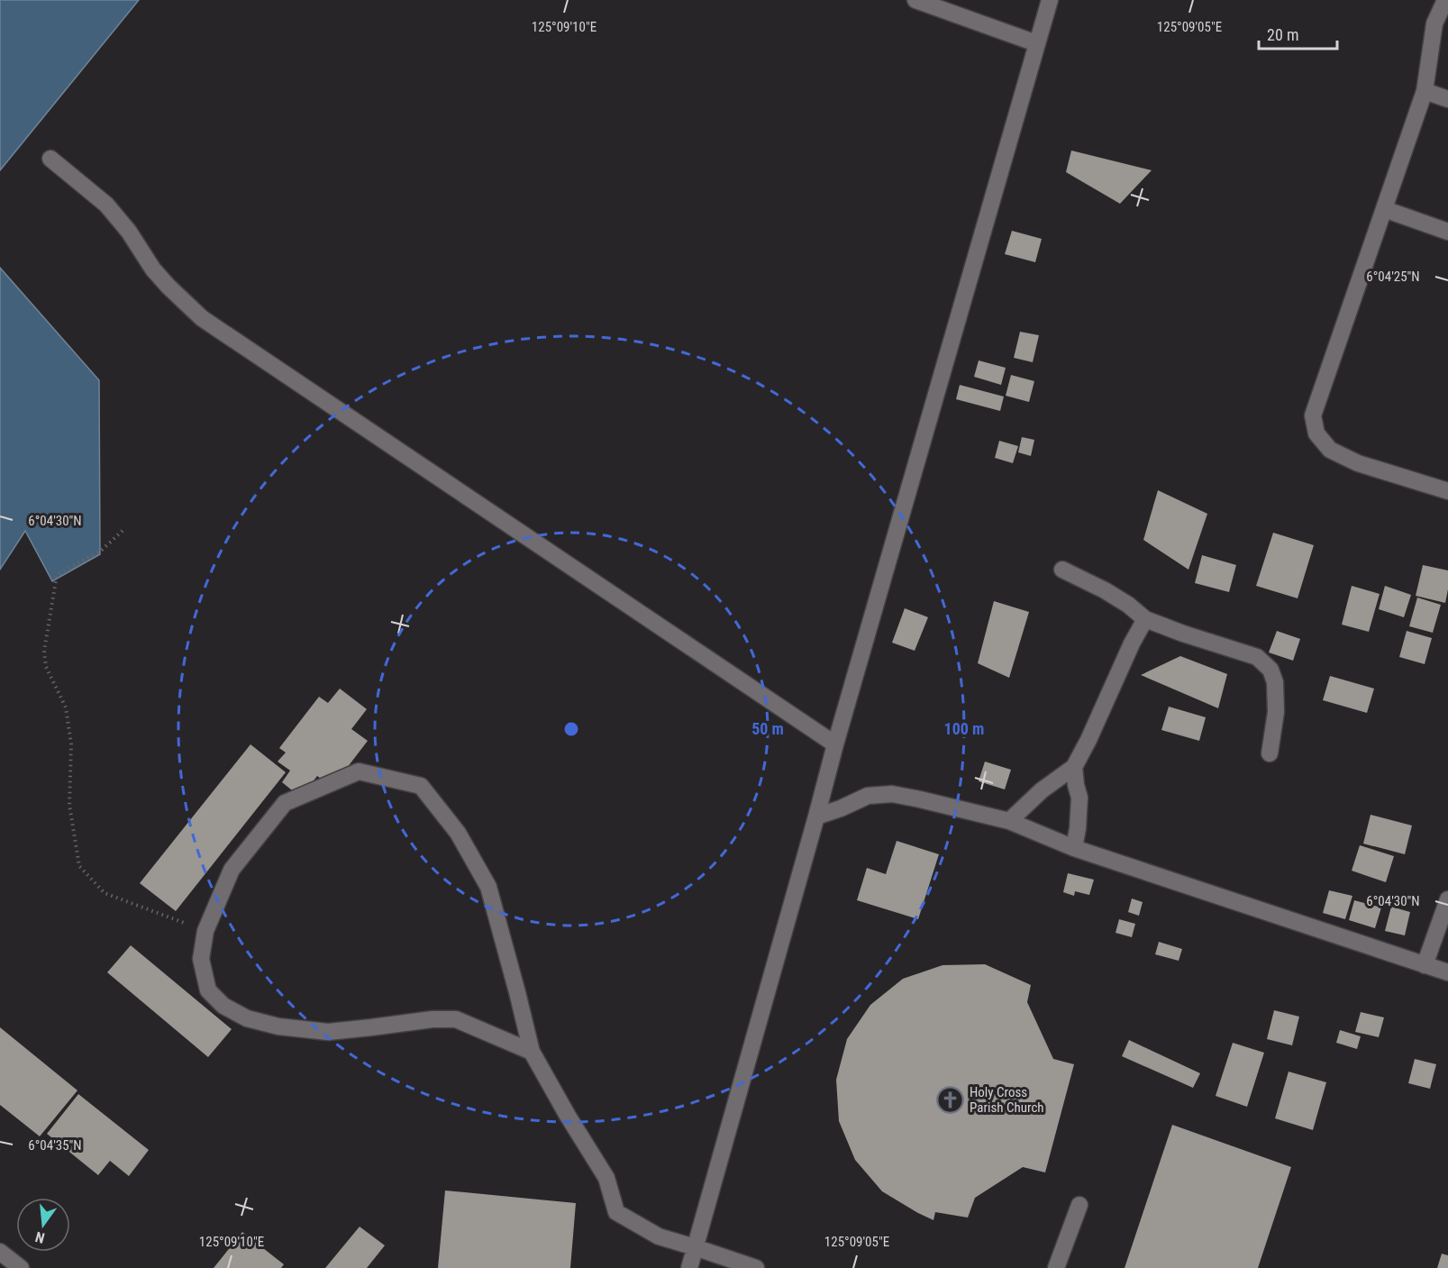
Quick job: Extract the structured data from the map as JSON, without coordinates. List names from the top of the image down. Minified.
{"places":{"church":["Holy Cross Parish Church"]},"scale_bar":"20 m","north":"bottom","coordinates":["125°09'10\"E","125°09'05\"E","6°04'25\"N","6°04'30\"N","6°04'35\"N"],"rings":["50 m","100 m"]}
